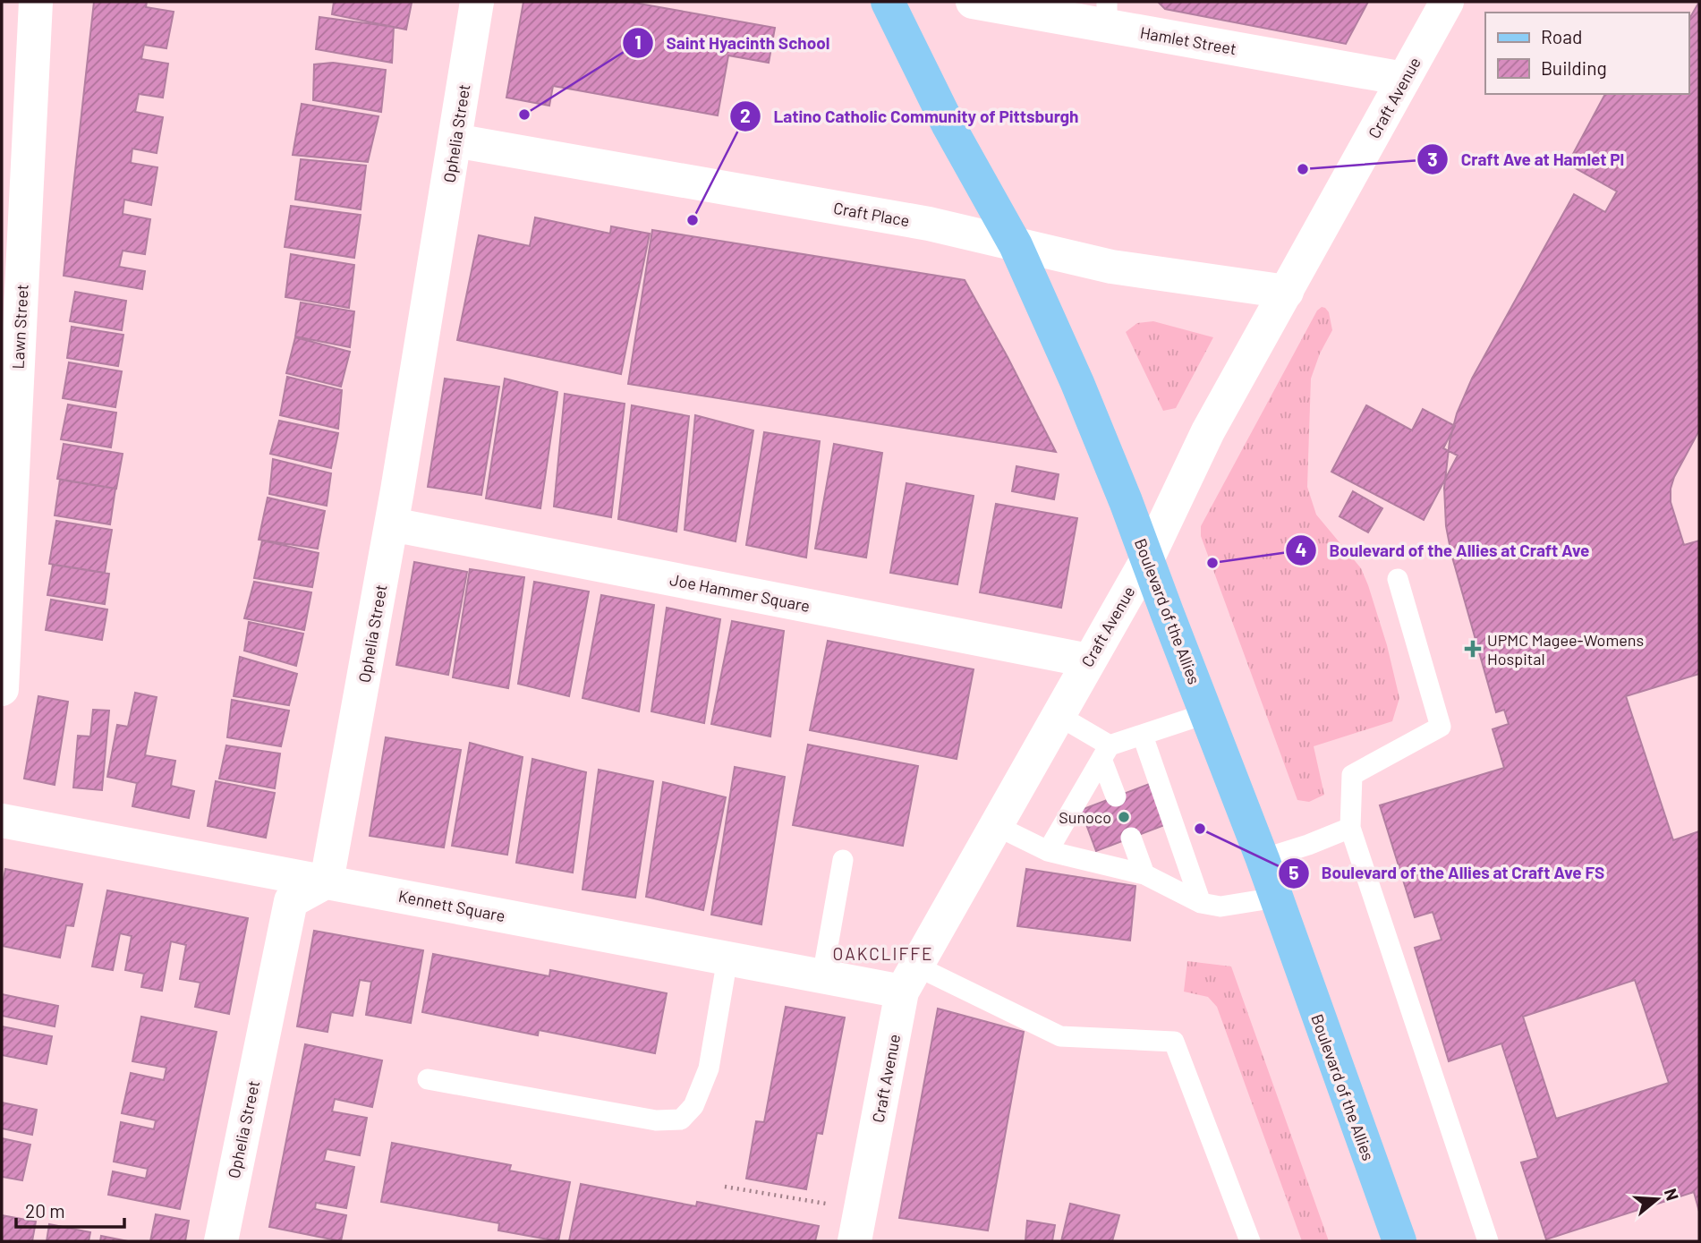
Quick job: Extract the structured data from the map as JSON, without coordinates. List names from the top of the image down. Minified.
{"streets":{"main road":["Boulevard of the Allies"],"street":["Hamlet Street","Craft Avenue","Ophelia Street","Craft Place","Lawn Street","Joe Hammer Square","Kennett Square"]},"crossings":[["Hamlet Street","Craft Avenue"],["Craft Avenue","Craft Place"],["Craft Avenue","Joe Hammer Square"],["Craft Avenue","Boulevard of the Allies"],["Craft Avenue","Kennett Square"],["Ophelia Street","Craft Place"],["Ophelia Street","Joe Hammer Square"],["Ophelia Street","Kennett Square"],["Craft Place","Boulevard of the Allies"]],"districts":["OAKCLIFFE"],"places":{"other":["Saint Hyacinth School","Craft Ave at Hamlet Pl","Latino Catholic Community of Pittsburgh","Boulevard of the Allies at Craft Ave","Sunoco","Boulevard of the Allies at Craft Ave FS"],"health":["UPMC Magee-Womens Hospital"]},"legend":["Road","Building"],"scale_bar":"20 m","north":"right"}
